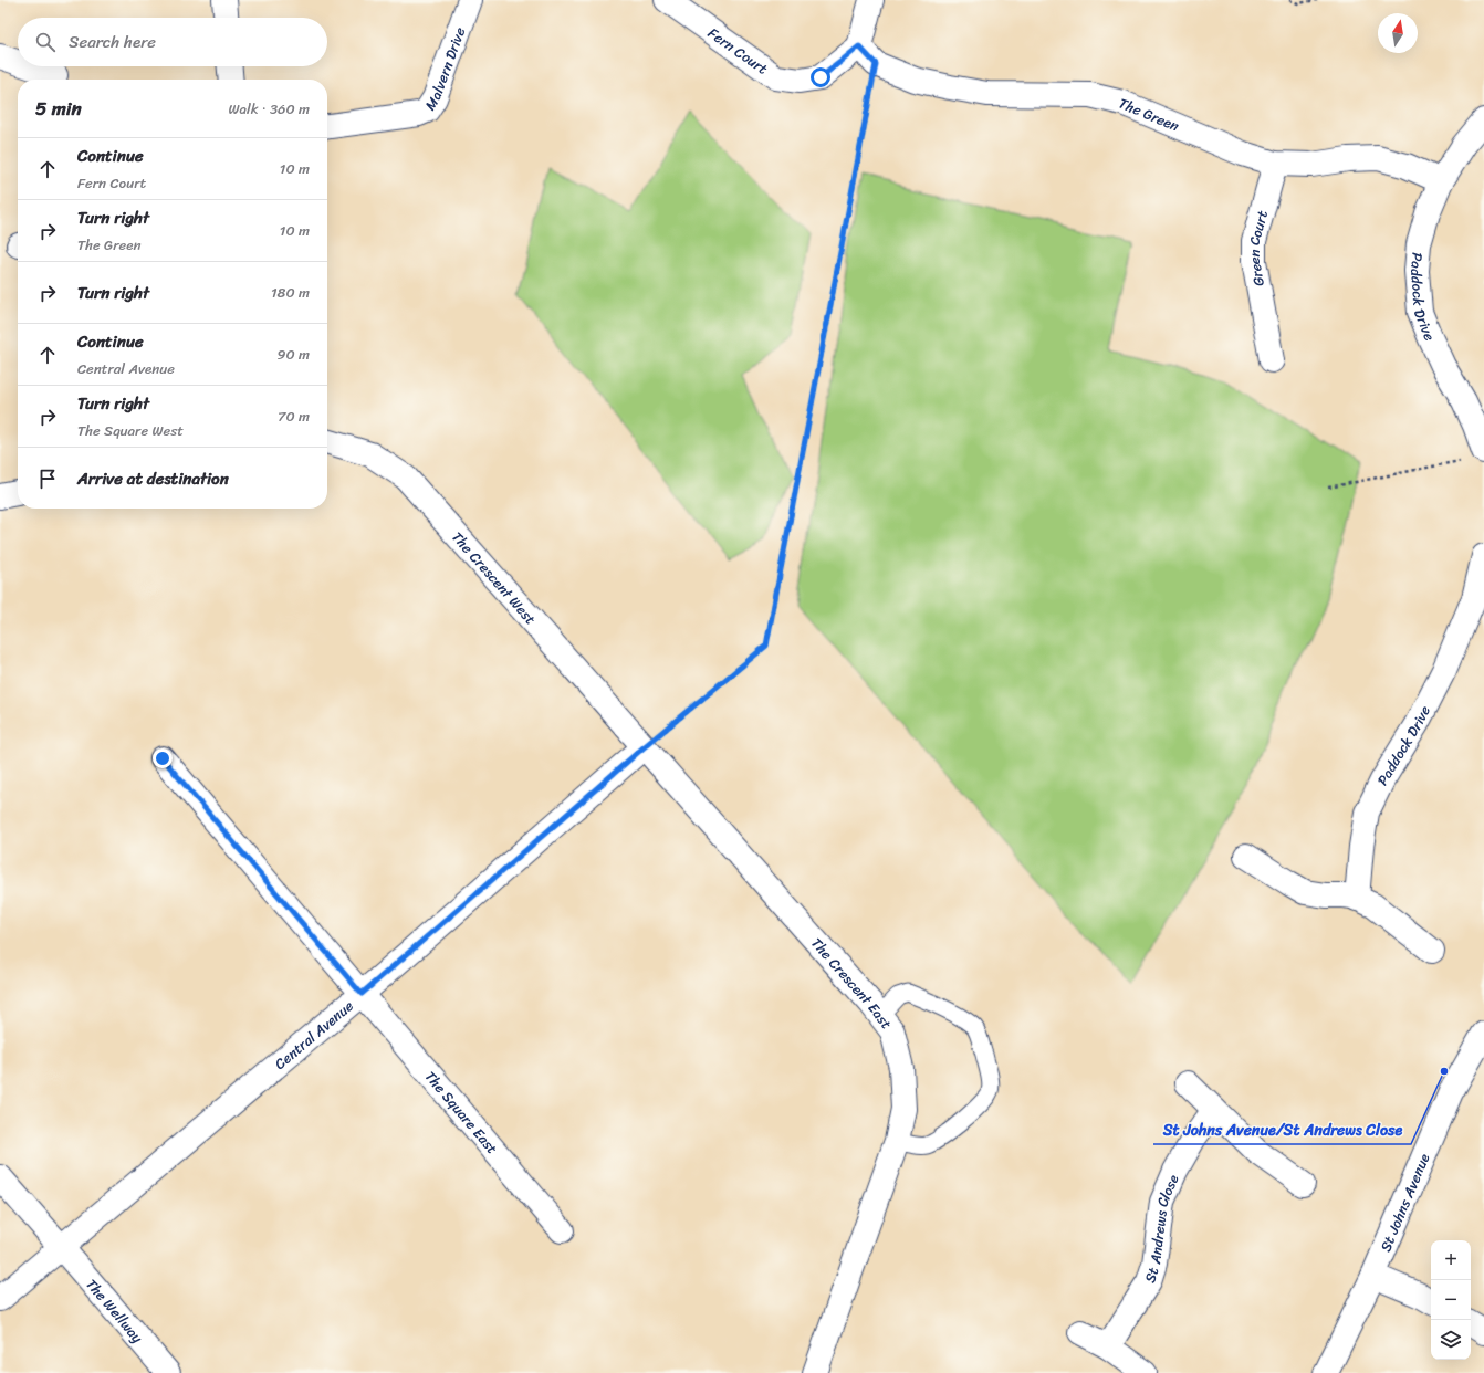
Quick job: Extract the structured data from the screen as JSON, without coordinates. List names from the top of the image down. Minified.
{"streets":{"street":["Fern Court","Malvern Drive","The Green","Green Court","Paddock Drive","The Crescent West","The Crescent East","Central Avenue","The Square East","St Johns Avenue","St Andrews Close","The Wellway"]},"crossings":[["Fern Court","The Green"],["The Green","Green Court"],["The Green","Paddock Drive"],["The Crescent West","The Crescent East"],["The Crescent West","Central Avenue"],["The Crescent East","Central Avenue"],["Central Avenue","The Square East"],["Central Avenue","The Wellway"]],"places":["St Johns Avenue/St Andrews Close"],"north":"top","page":{"search":"Search here","heading":["5 min","Walk · 360 m"],"list":[["Continue","Fern Court","10 m"],["Turn right","The Green","10 m"],["Turn right","180 m"],["Continue","Central Avenue","90 m"],["Turn right","The Square West","70 m"],"Arrive at destination"],"map_buttons":["+","−"]}}
